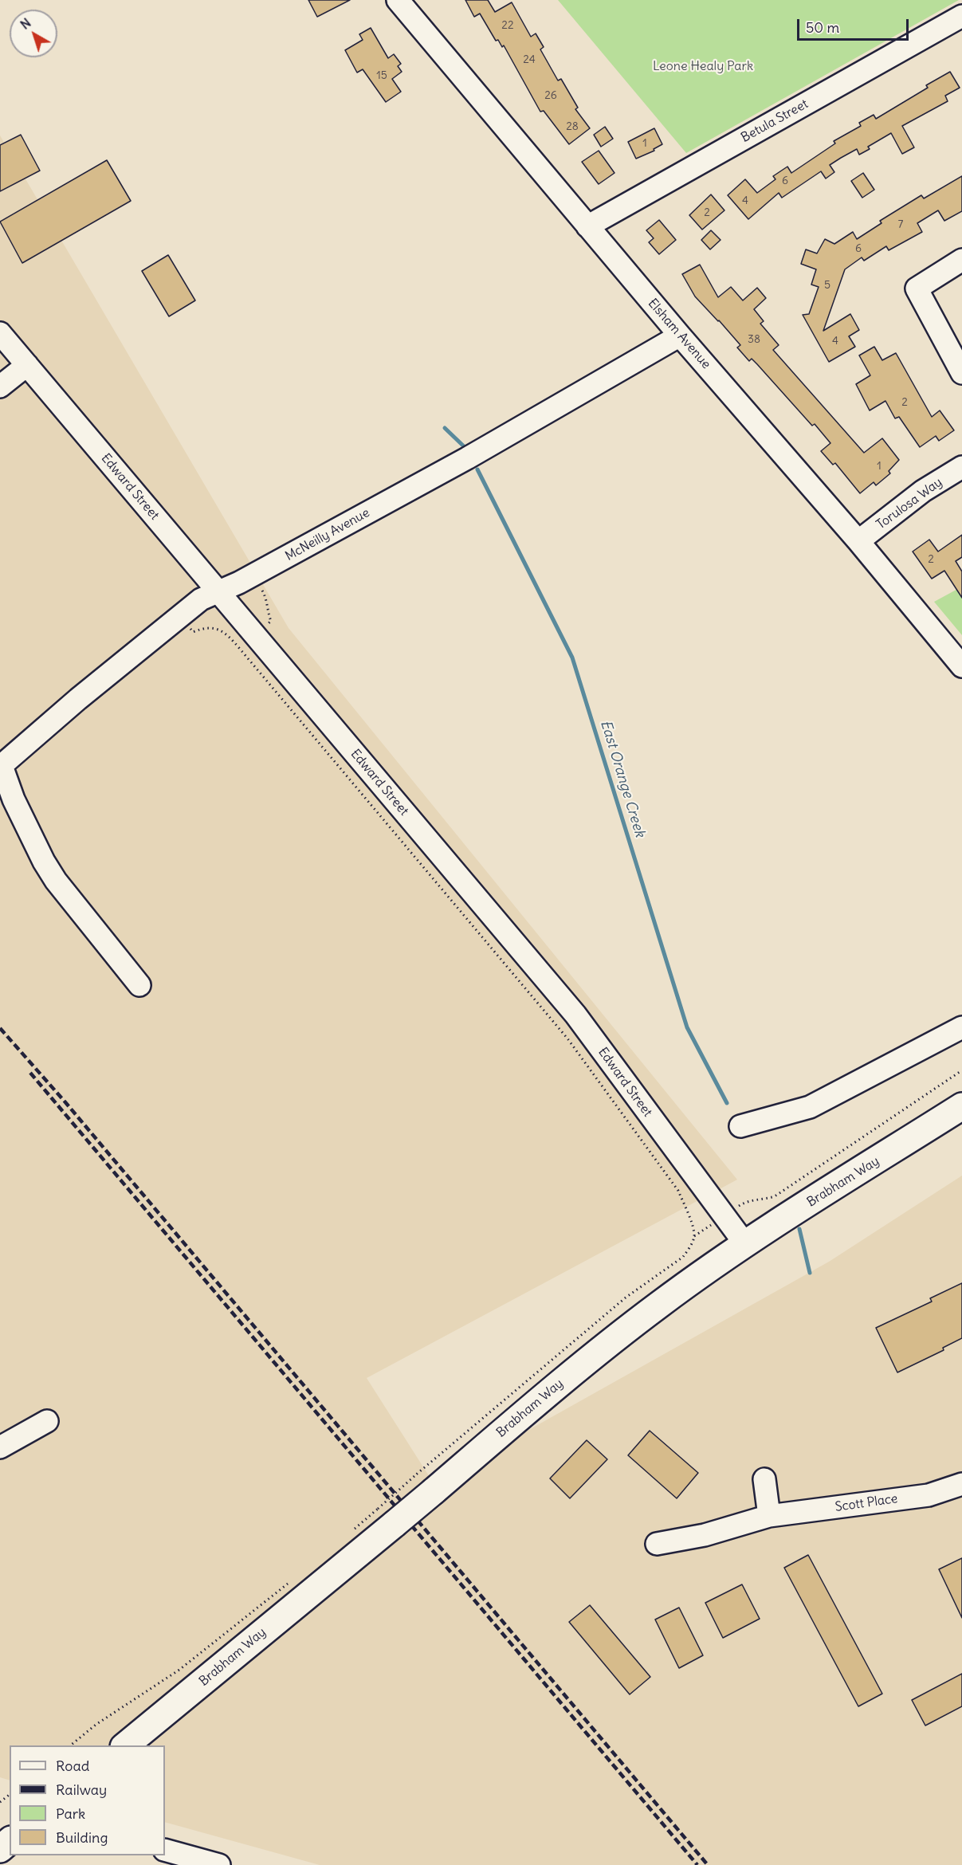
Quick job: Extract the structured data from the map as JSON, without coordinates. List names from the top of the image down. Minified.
{"streets":{"main road":["Brabham Way"],"street":["Betula Street","Elsham Avenue","Edward Street","Torulosa Way","McNeilly Avenue","Scott Place"]},"crossings":[["Betula Street","Elsham Avenue"],["Elsham Avenue","Torulosa Way"],["Elsham Avenue","McNeilly Avenue"],["Edward Street","McNeilly Avenue"],["Edward Street","Brabham Way"]],"water":["East Orange Creek"],"parks":["Leone Healy Park"],"house_numbers":["22","24","15","26","28","1","6","4","2","7","6","5","38","4","2","1","2"],"legend":["Road","Railway","Park","Building"],"scale_bar":"50 m","north":"top left"}
